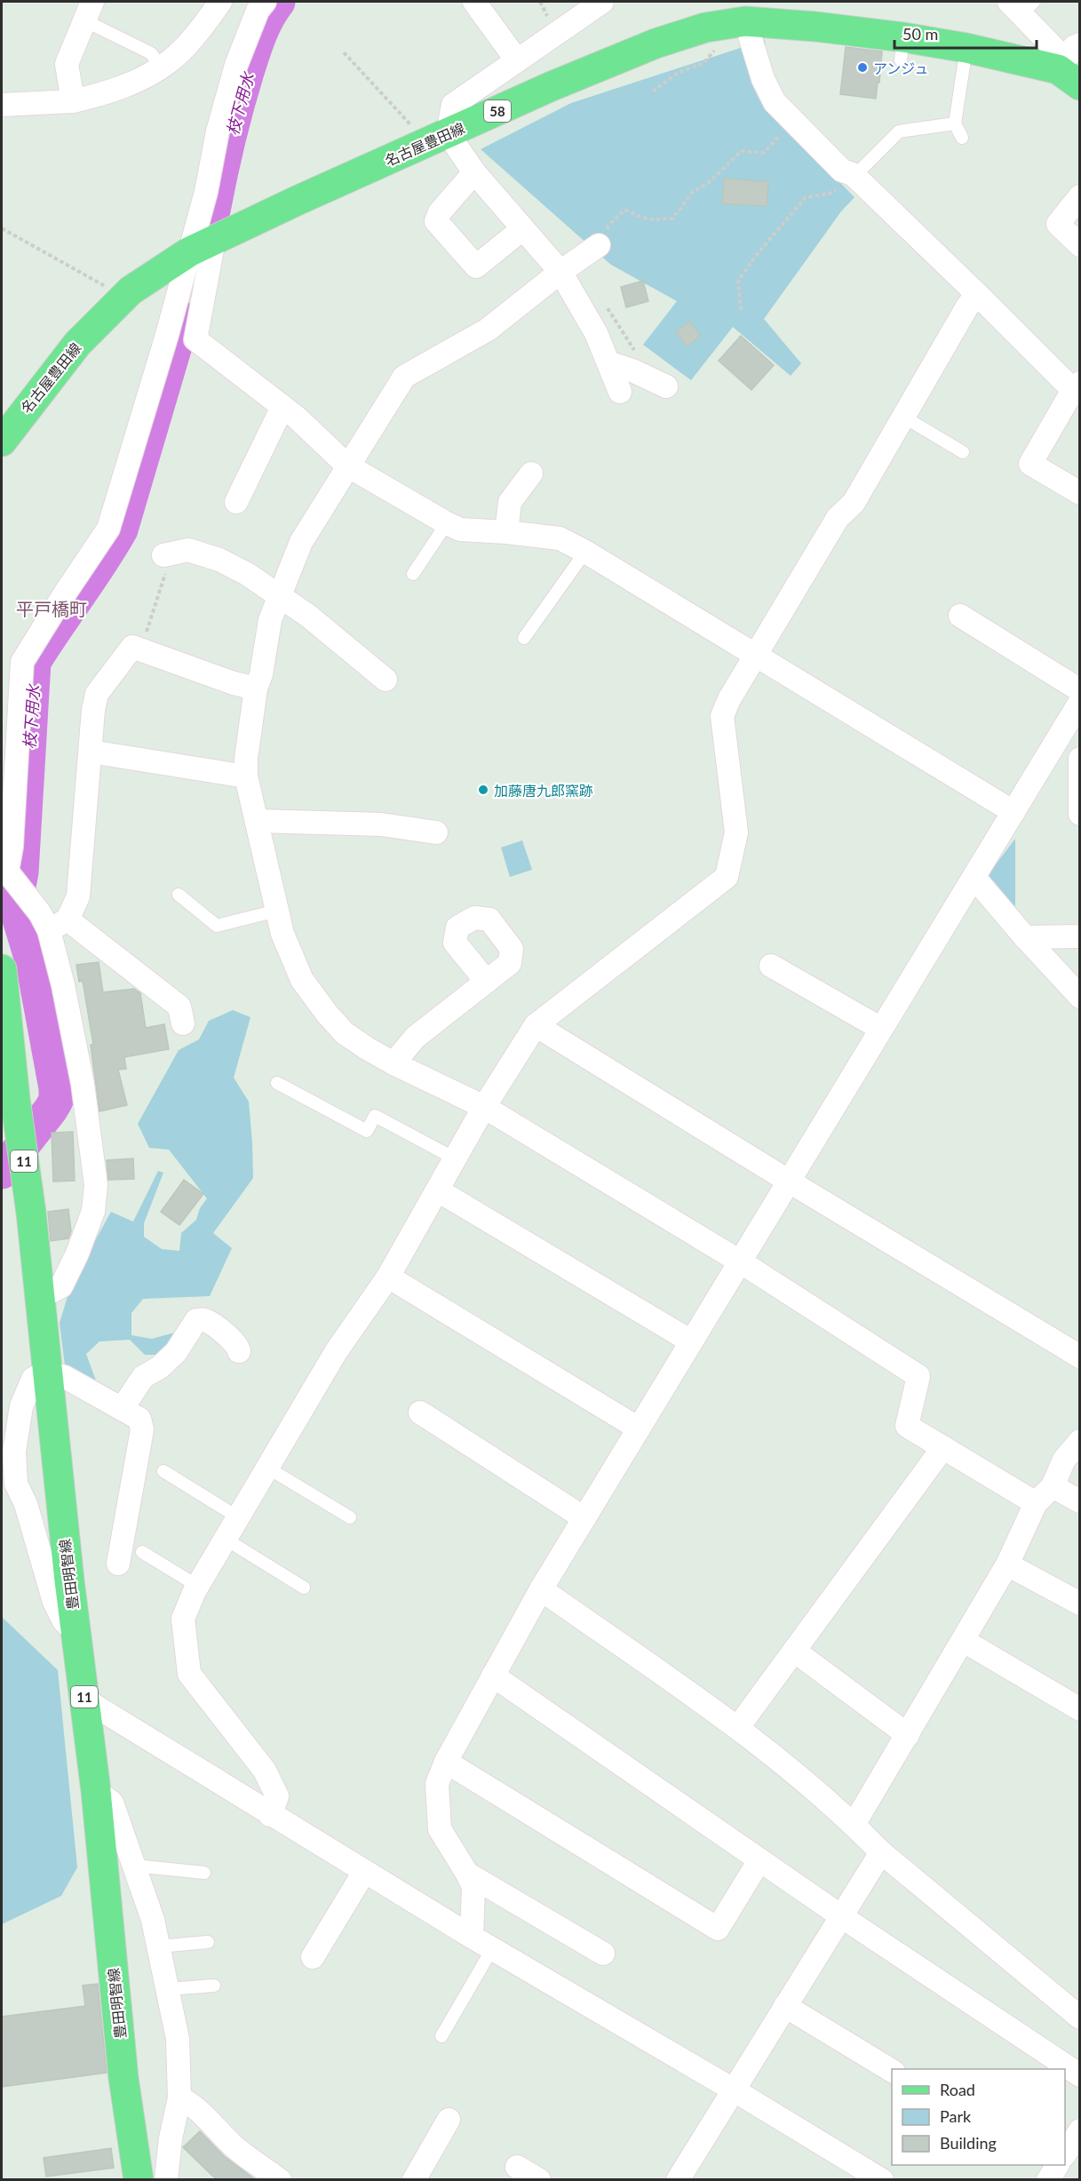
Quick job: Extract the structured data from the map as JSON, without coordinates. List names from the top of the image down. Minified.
{"streets":{"main road":["58","名古屋豊田線","11","豊田明智線"]},"districts":["平戸橋町"],"water":["枝下用水"],"places":["アンジュ","加藤唐九郎窯跡"],"legend":["Road","Park","Building"],"scale_bar":"50 m"}
